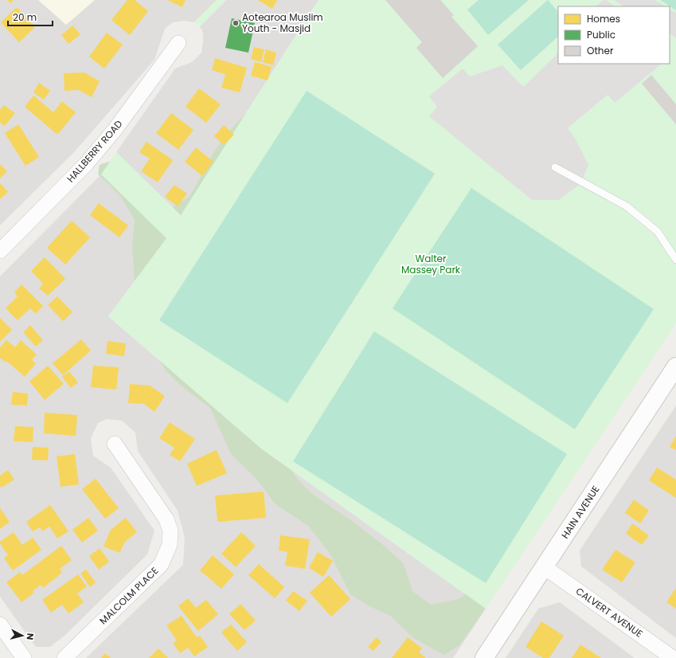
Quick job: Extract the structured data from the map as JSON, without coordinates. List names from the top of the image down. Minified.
{"streets":{"street":["HALLBERRY ROAD","HAIN AVENUE","MALCOLM PLACE","CALVERT AVENUE"]},"crossings":[["HAIN AVENUE","CALVERT AVENUE"]],"parks":["Walter Massey Park"],"places":["Aotearoa Muslim Youth - Masjid"],"legend":["Homes","Public","Other"],"scale_bar":"20 m","north":"right"}
